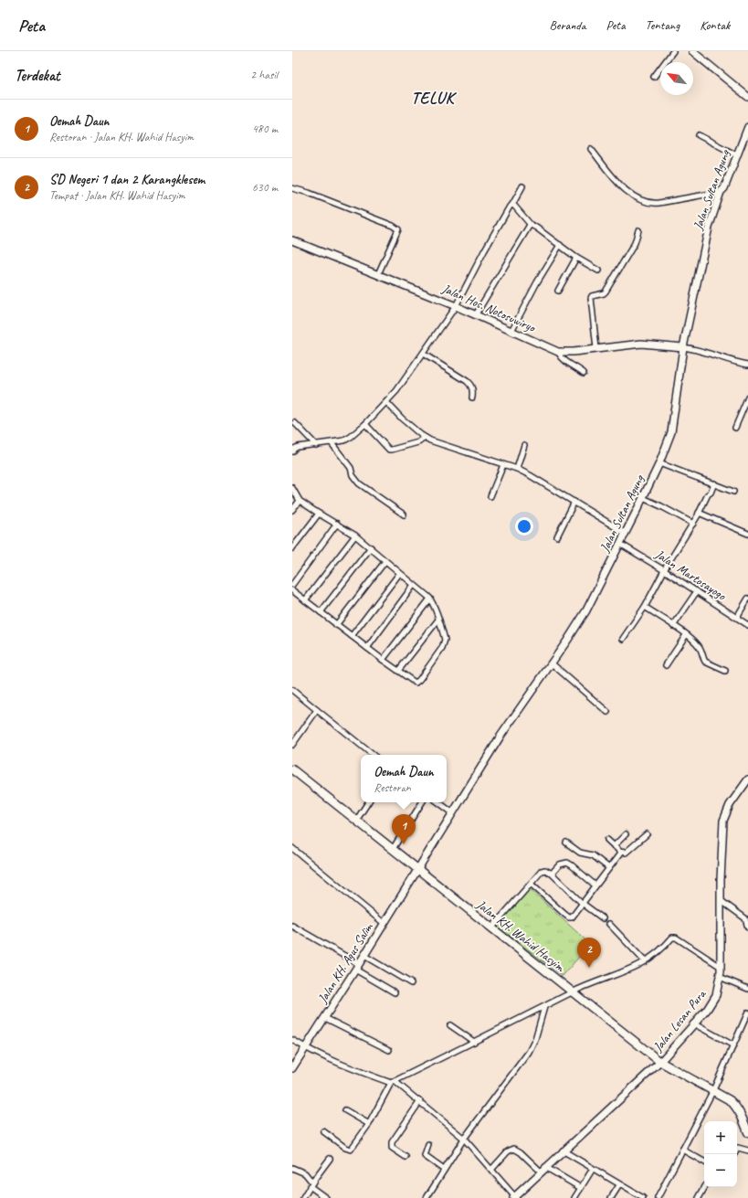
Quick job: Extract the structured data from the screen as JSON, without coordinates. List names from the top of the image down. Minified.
{"streets":{"main road":["Jalan KH. Wahid Hasyim"],"street":["Jalan Sultan Agung","Jalan Hos. Notosuwiryo","Jalan Martosayogo","Jalan KH. Agus Salim","Jalan Lesan Pura"]},"crossings":[["Jalan Sultan Agung","Jalan Hos. Notosuwiryo"],["Jalan Sultan Agung","Jalan Martosayogo"],["Jalan Sultan Agung","Jalan KH. Wahid Hasyim"],["Jalan Sultan Agung","Jalan KH. Agus Salim"],["Jalan KH. Wahid Hasyim","Jalan KH. Agus Salim"],["Jalan KH. Wahid Hasyim","Jalan Lesan Pura"]],"districts":["TELUK"],"north":"top left","page":{"header":"Peta","nav":["Beranda","Peta","Tentang","Kontak"],"heading":["Terdekat","2 hasil"],"list":[{"mark":"1","name":"Oemah Daun","note":"Restoran · Jalan KH. Wahid Hasyim","value":"480 m"},{"mark":"2","name":"SD Negeri 1 dan 2 Karangklesem","note":"Tempat · Jalan KH. Wahid Hasyim","value":"630 m"}],"popup":["Oemah Daun","Restoran"],"pins":["1","2"],"map_buttons":["+","−"]}}
